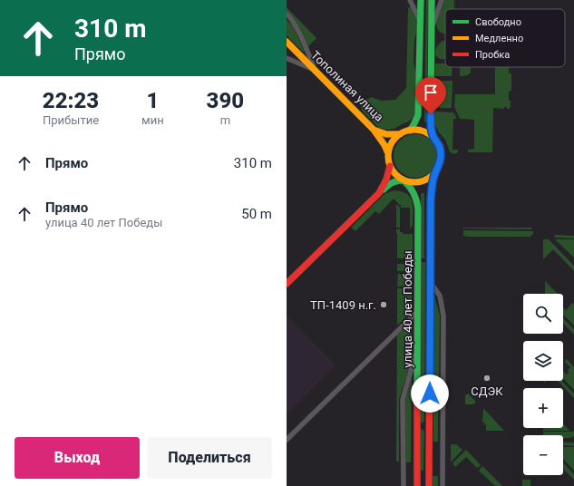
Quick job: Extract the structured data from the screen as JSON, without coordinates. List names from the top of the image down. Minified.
{"streets":{"main road":["Тополиная улица","улица 40 лет Победы"]},"crossings":[["Тополиная улица","улица 40 лет Победы"]],"places":["ТП-1409 н.г.","СДЭК"],"legend":["Свободно","Медленно","Пробка"],"page":{"turn":["310 m","Прямо"],"eta":["22:23","Прибытие","1","мин","390","m"],"list":[{"name":"Прямо","value":"310 m"},{"name":"Прямо","note":"улица 40 лет Победы","value":"50 m"}],"map_buttons":["+","−"],"buttons":["Выход","Поделиться"]}}
